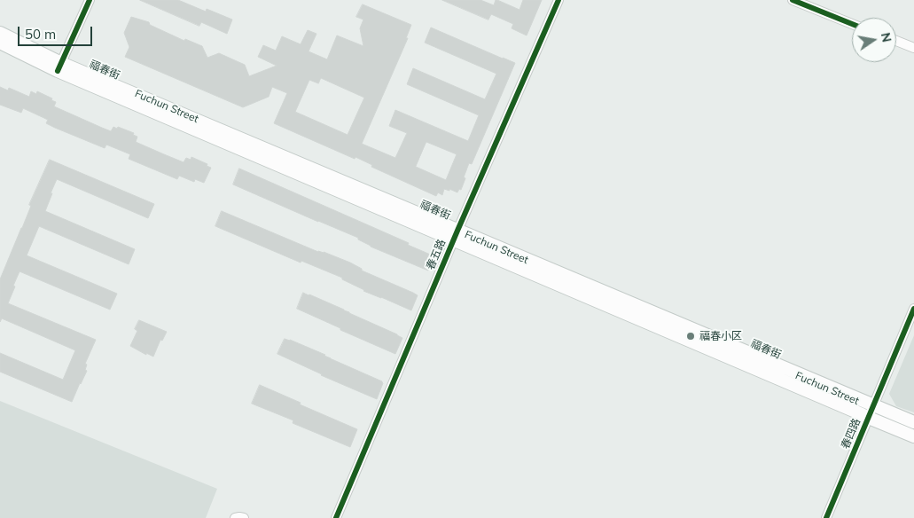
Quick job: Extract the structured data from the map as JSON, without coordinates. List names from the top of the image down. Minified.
{"streets":{"main road":["福春街","Fuchun Street"],"street":["春五路","春四路"]},"crossings":[["福春街","Fuchun Street"],["福春街","春五路"],["福春街","春四路"],["Fuchun Street","春五路"],["Fuchun Street","春四路"]],"places":["福春小区"],"scale_bar":"50 m","north":"right"}
